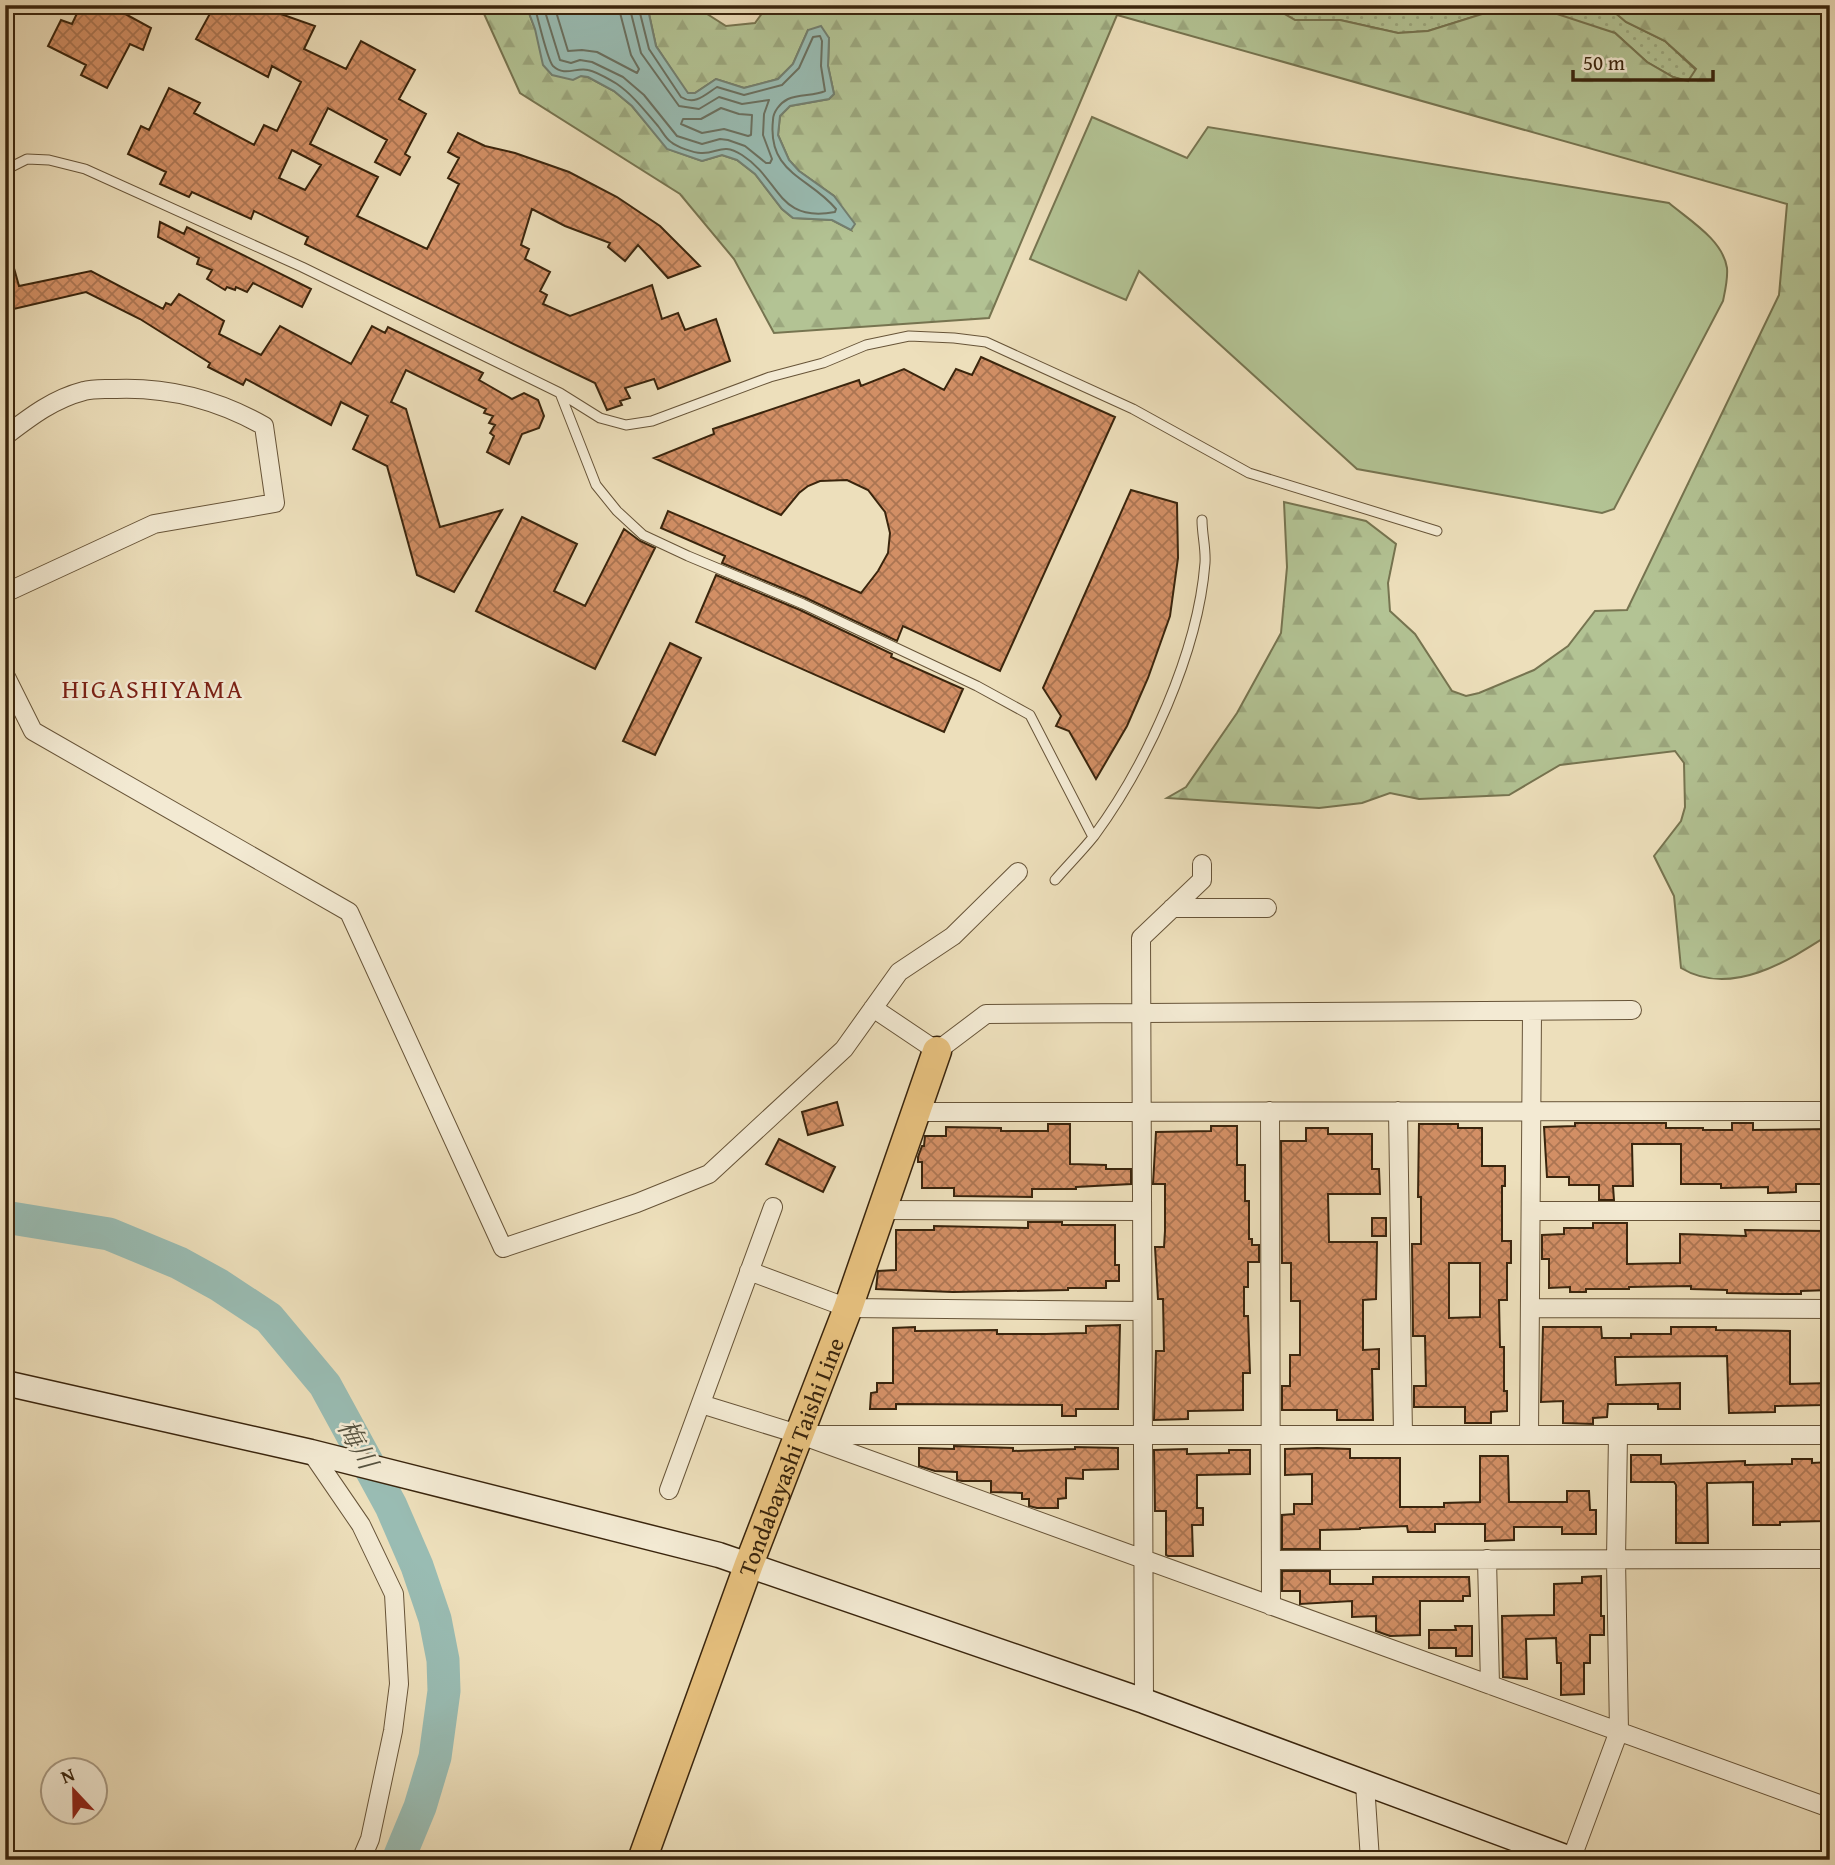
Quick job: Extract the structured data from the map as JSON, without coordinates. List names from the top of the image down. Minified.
{"streets":{"main road":["Tondabayashi Taishi Line"]},"districts":["HIGASHIYAMA"],"water":["梅川"],"scale_bar":"50 m","north":"top"}
